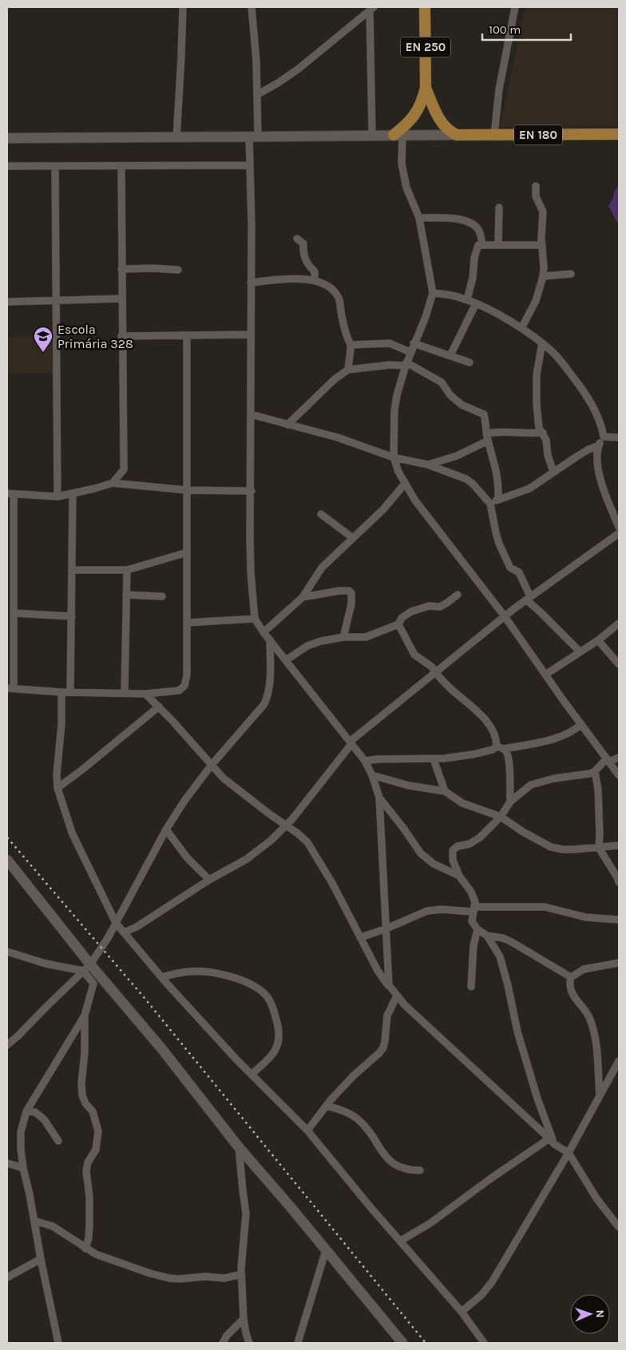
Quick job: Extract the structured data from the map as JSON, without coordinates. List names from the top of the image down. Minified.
{"streets":{"main road":["EN 250","EN 180"]},"crossings":[["EN 250","EN 180"]],"places":{"school or university":["Escola Primária 328"]},"scale_bar":"100 m","north":"right"}
